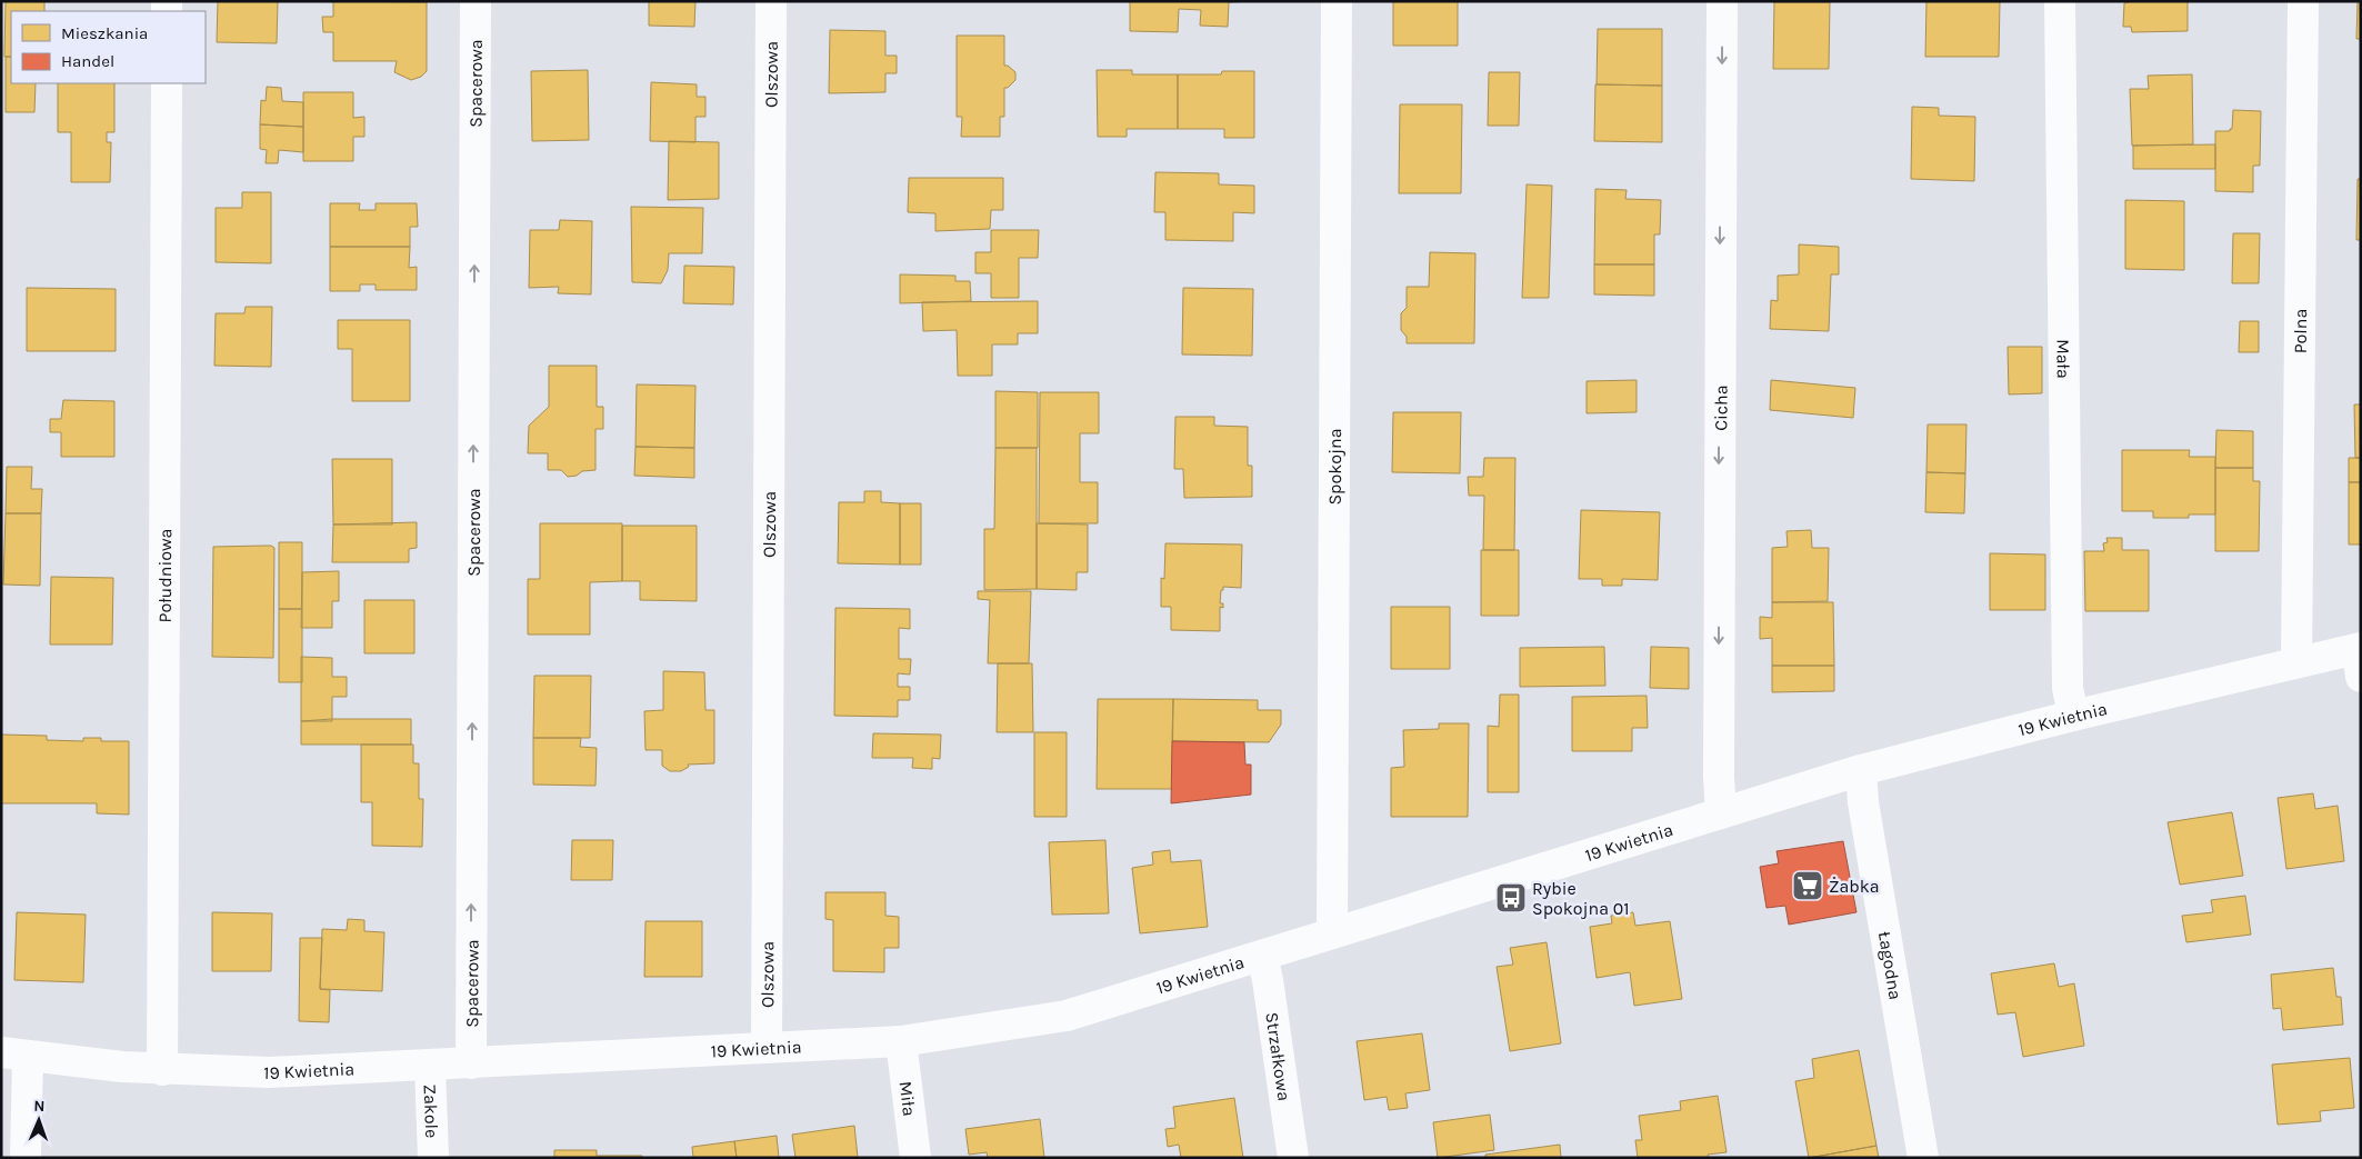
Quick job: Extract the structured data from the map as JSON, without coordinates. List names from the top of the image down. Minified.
{"streets":{"street":["Olszowa","Spacerowa","Polna","Mała","Cicha","Spokojna","Południowa","19 Kwietnia","Łagodna","Strzałkowa","Miła","Zakole"]},"crossings":[["Olszowa","19 Kwietnia"],["Spacerowa","19 Kwietnia"],["Polna","19 Kwietnia"],["Mała","19 Kwietnia"],["Cicha","19 Kwietnia"],["Spokojna","19 Kwietnia"],["Południowa","19 Kwietnia"],["19 Kwietnia","Łagodna"],["19 Kwietnia","Strzałkowa"],["19 Kwietnia","Miła"],["19 Kwietnia","Zakole"]],"one_way":["Spacerowa","Cicha"],"places":{"supermarket":["Żabka"],"bus stop":["Rybie Spokojna 01"]},"legend":["Mieszkania","Handel"],"north":"top"}
